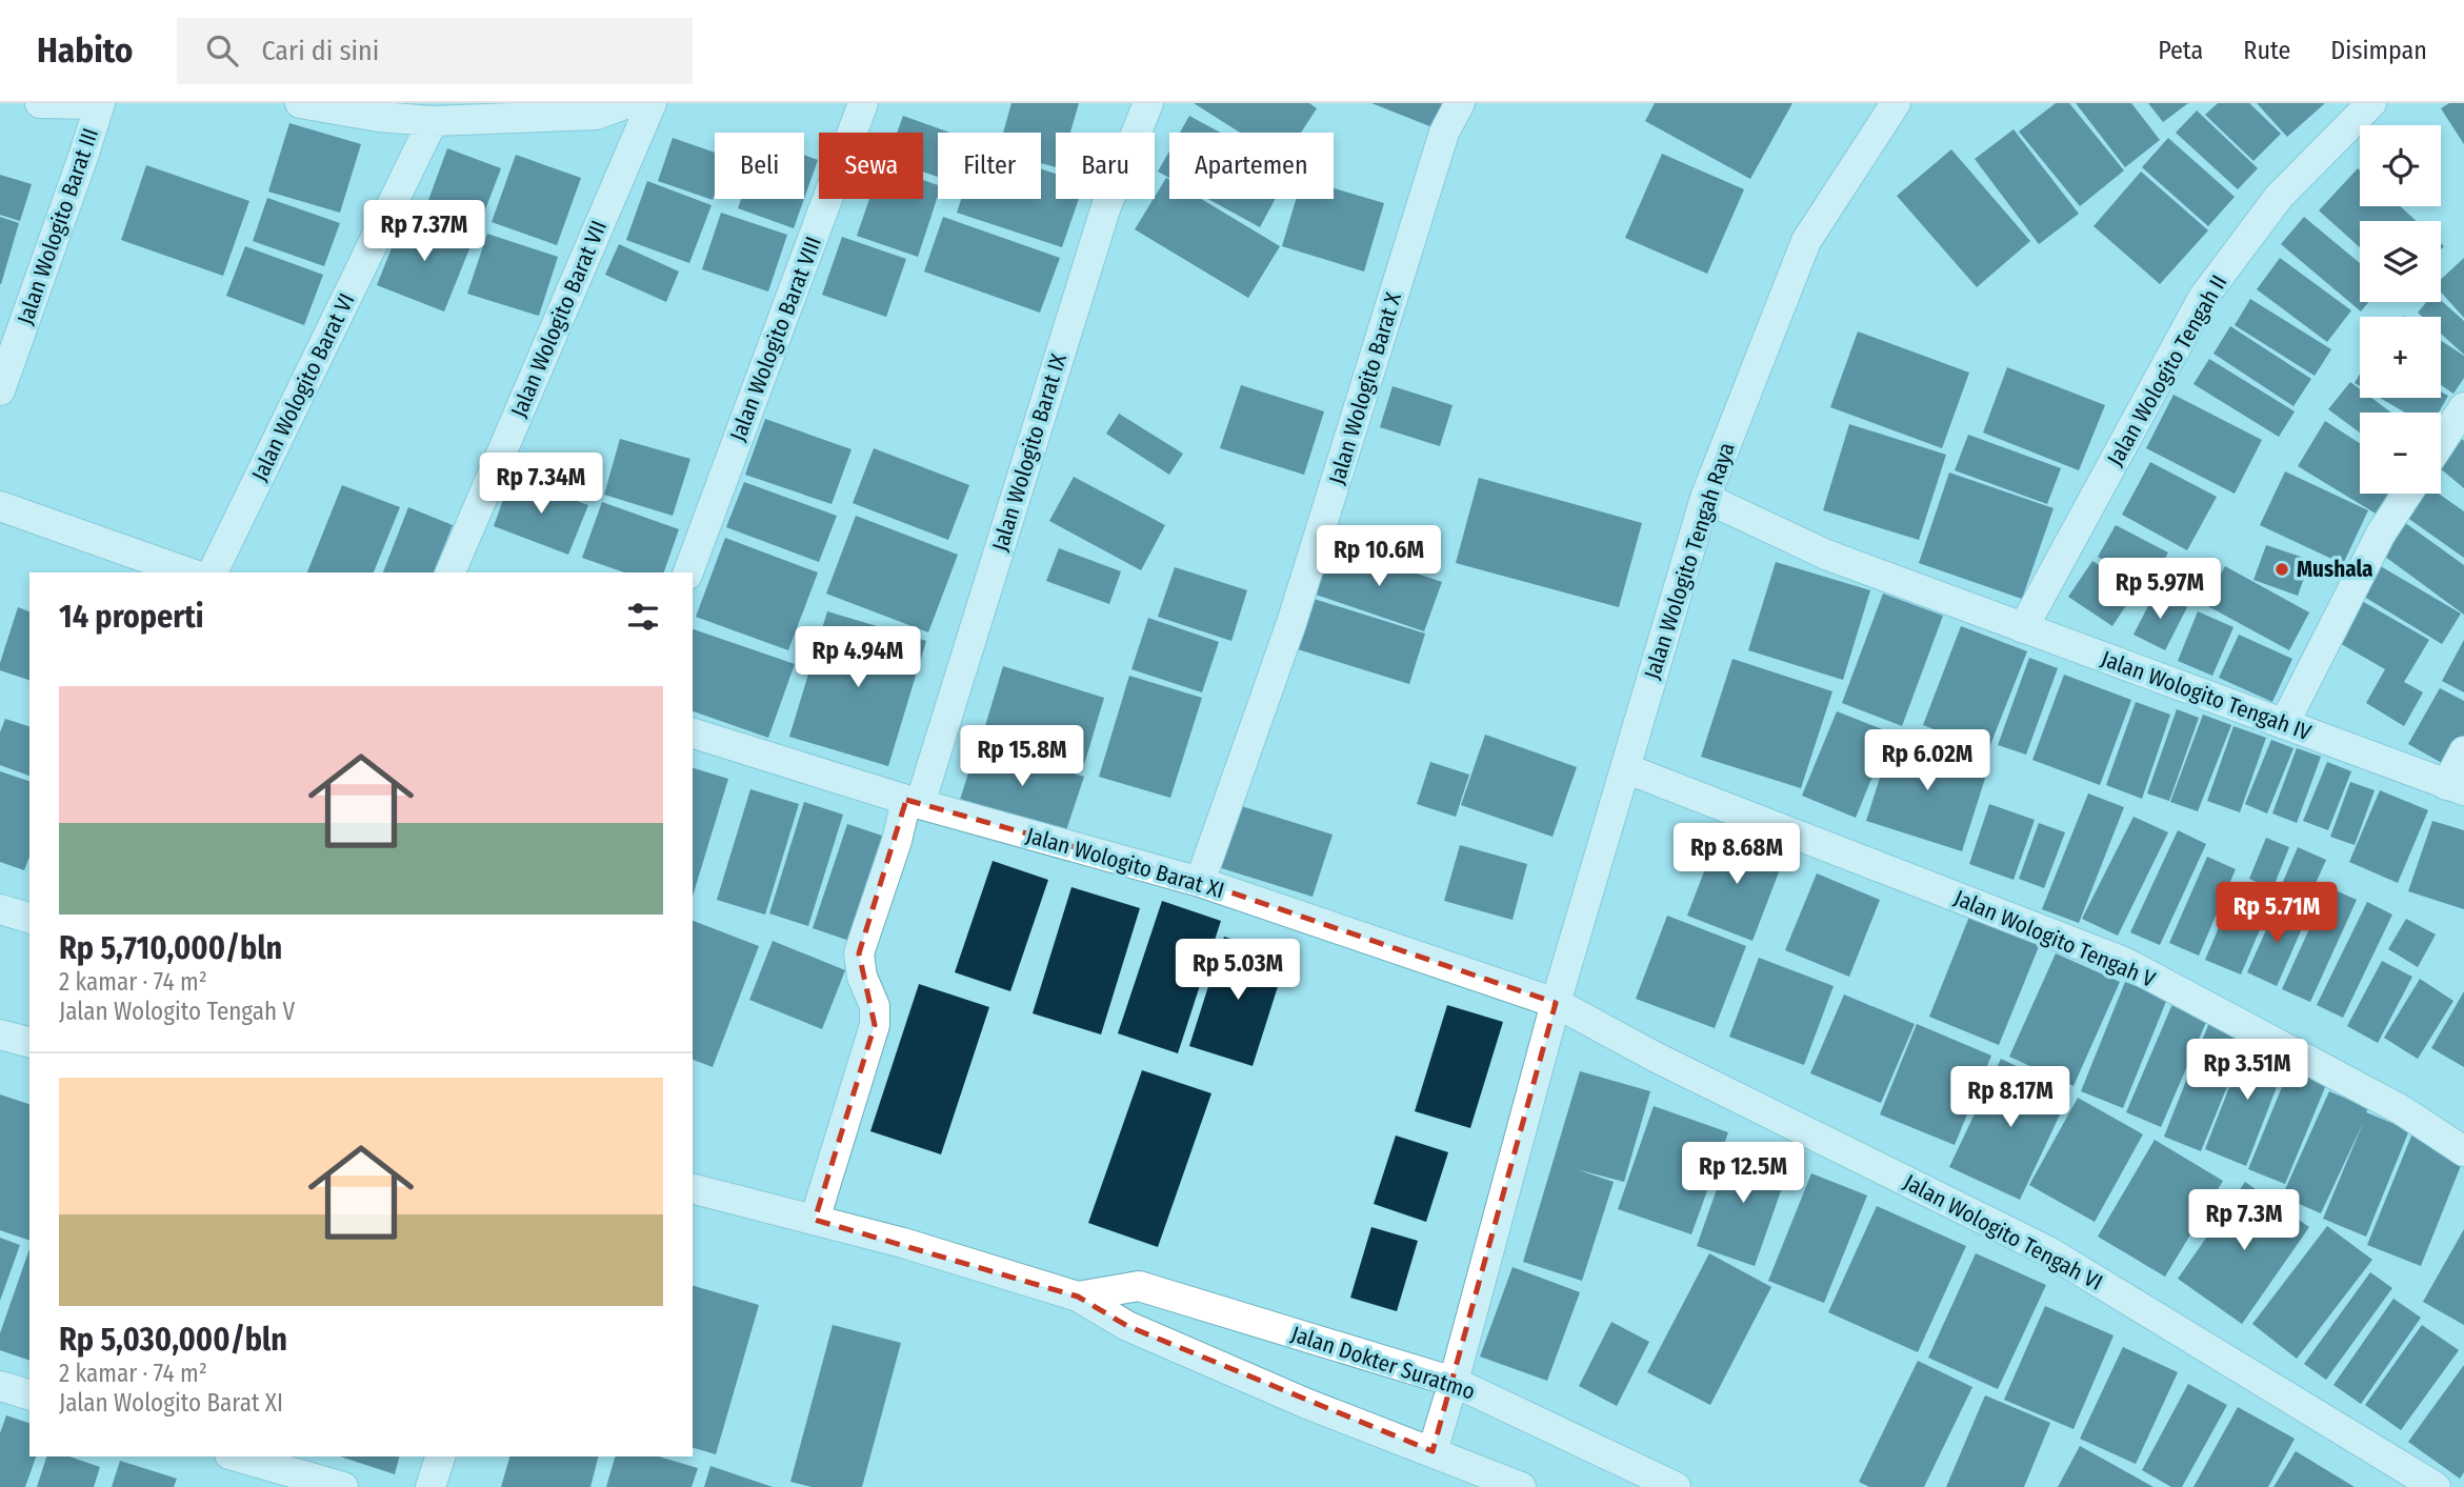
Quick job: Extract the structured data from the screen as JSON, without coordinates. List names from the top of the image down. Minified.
{"streets":{"street":["Jalan Wologito Barat III","Jalan Wologito Barat VII","Jalan Wologito Barat VIII","Jalan Wologito Tengah II","Jalan Wologito Barat VI","Jalan Wologito Barat X","Jalan Wologito Barat IX","Jalan Wologito Tengah Raya","Jalan Wologito Tengah IV","Jalan Wologito Barat XI","Jalan Wologito Tengah V","Jalan Wologito Tengah VI","Jalan Dokter Suratmo"]},"crossings":[["Jalan Wologito Tengah II","Jalan Wologito Tengah IV"],["Jalan Wologito Barat X","Jalan Wologito Barat XI"],["Jalan Wologito Barat IX","Jalan Wologito Barat XI"],["Jalan Wologito Barat IX","Jalan Dokter Suratmo"],["Jalan Wologito Tengah Raya","Jalan Wologito Tengah IV"],["Jalan Wologito Tengah Raya","Jalan Wologito Barat XI"],["Jalan Wologito Tengah Raya","Jalan Wologito Tengah V"],["Jalan Wologito Tengah Raya","Jalan Wologito Tengah VI"],["Jalan Wologito Tengah Raya","Jalan Dokter Suratmo"],["Jalan Wologito Barat XI","Jalan Wologito Tengah VI"]],"places":["Mushala"],"page":{"header":"Habito","search":"Cari di sini","nav":["Peta","Rute","Disimpan"],"map_buttons":["+","−"],"chip":["Beli","Sewa","Filter","Baru","Apartemen"],"price":["Rp 7.37M","Rp 7.34M","Rp 10.6M","Rp 5.97M","Rp 4.94M","Rp 15.8M","Rp 6.02M","Rp 8.68M","Rp 5.71M","Rp 5.03M","Rp 3.51M","Rp 8.17M","Rp 12.5M","Rp 7.3M"],"heading":"14 properti","list":[{"name":"Rp 5,710,000/bln","note":"2 kamar · 74 m² · Jalan Wologito Tengah V"},{"name":"Rp 5,030,000/bln","note":"2 kamar · 74 m² · Jalan Wologito Barat XI"}]}}
